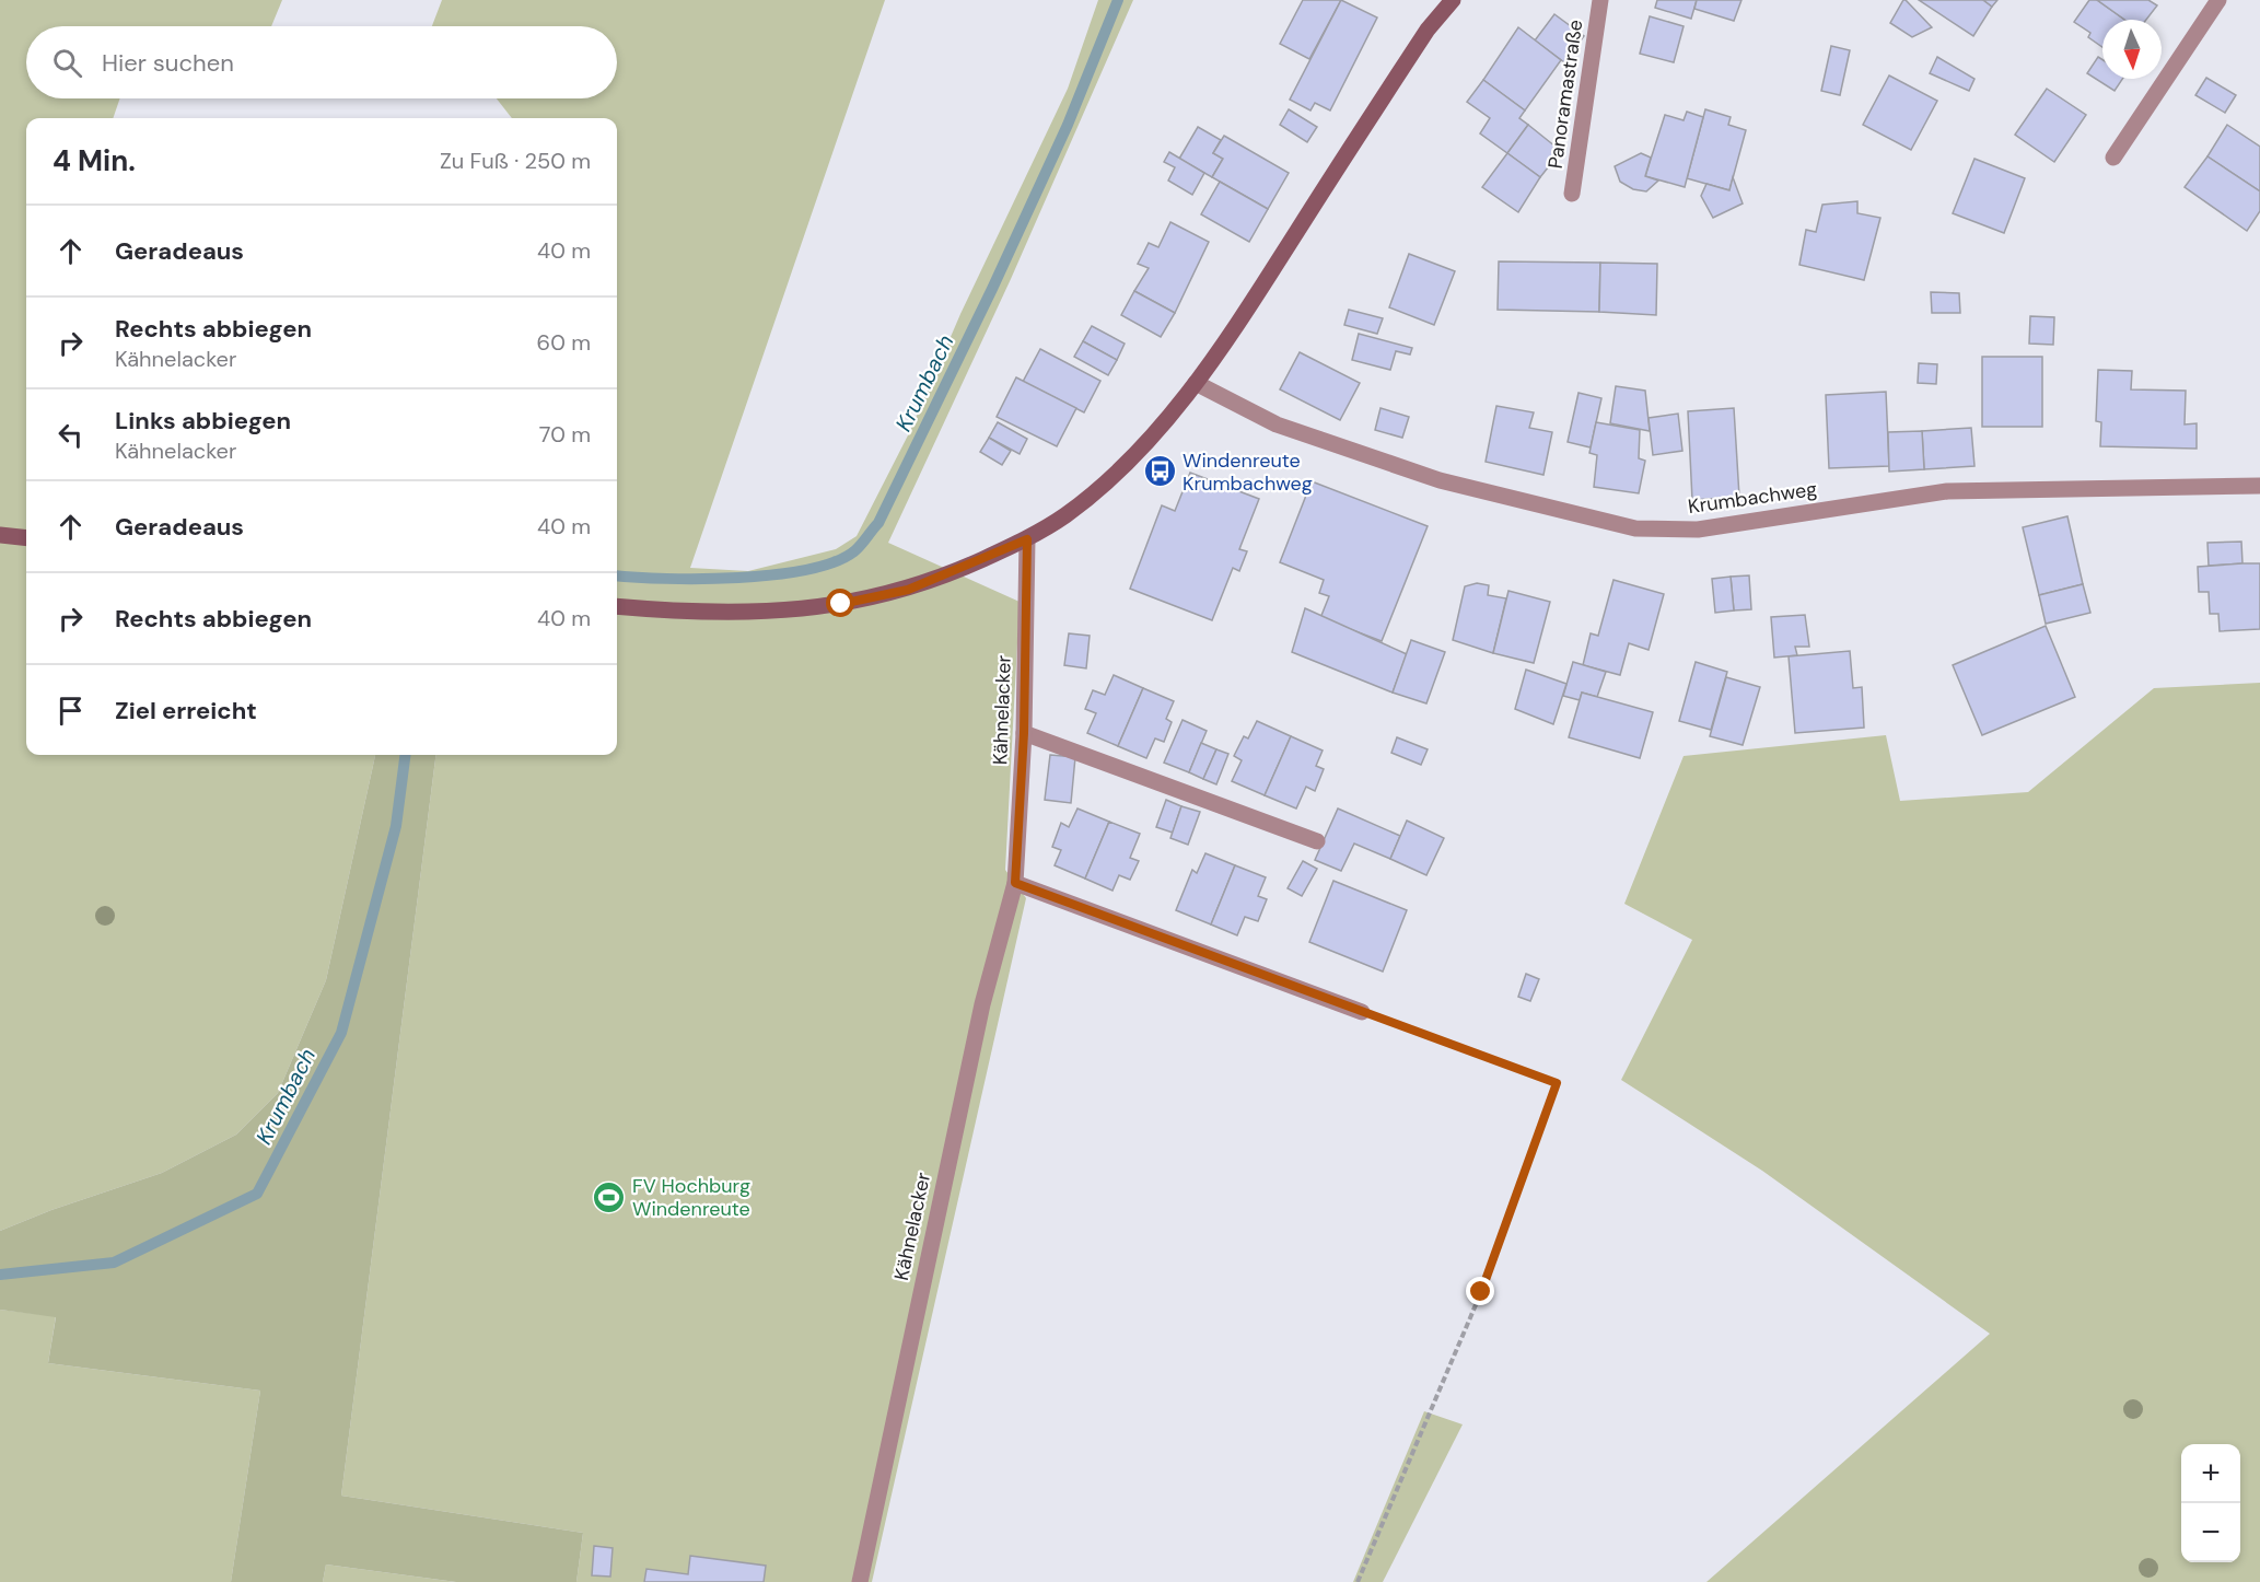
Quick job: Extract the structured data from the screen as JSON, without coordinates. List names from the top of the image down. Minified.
{"streets":{"street":["Panoramastraße","Krumbachweg","Kähnelacker"]},"water":["Krumbach"],"places":{"bus stop":["Windenreute Krumbachweg"],"sports":["FV Hochburg Windenreute"]},"north":"bottom","page":{"search":"Hier suchen","heading":["4 Min.","Zu Fuß · 250 m"],"list":[["Geradeaus","40 m"],["Rechts abbiegen","Kähnelacker","60 m"],["Links abbiegen","Kähnelacker","70 m"],["Geradeaus","40 m"],["Rechts abbiegen","40 m"],"Ziel erreicht"],"map_buttons":["+","−"]}}
